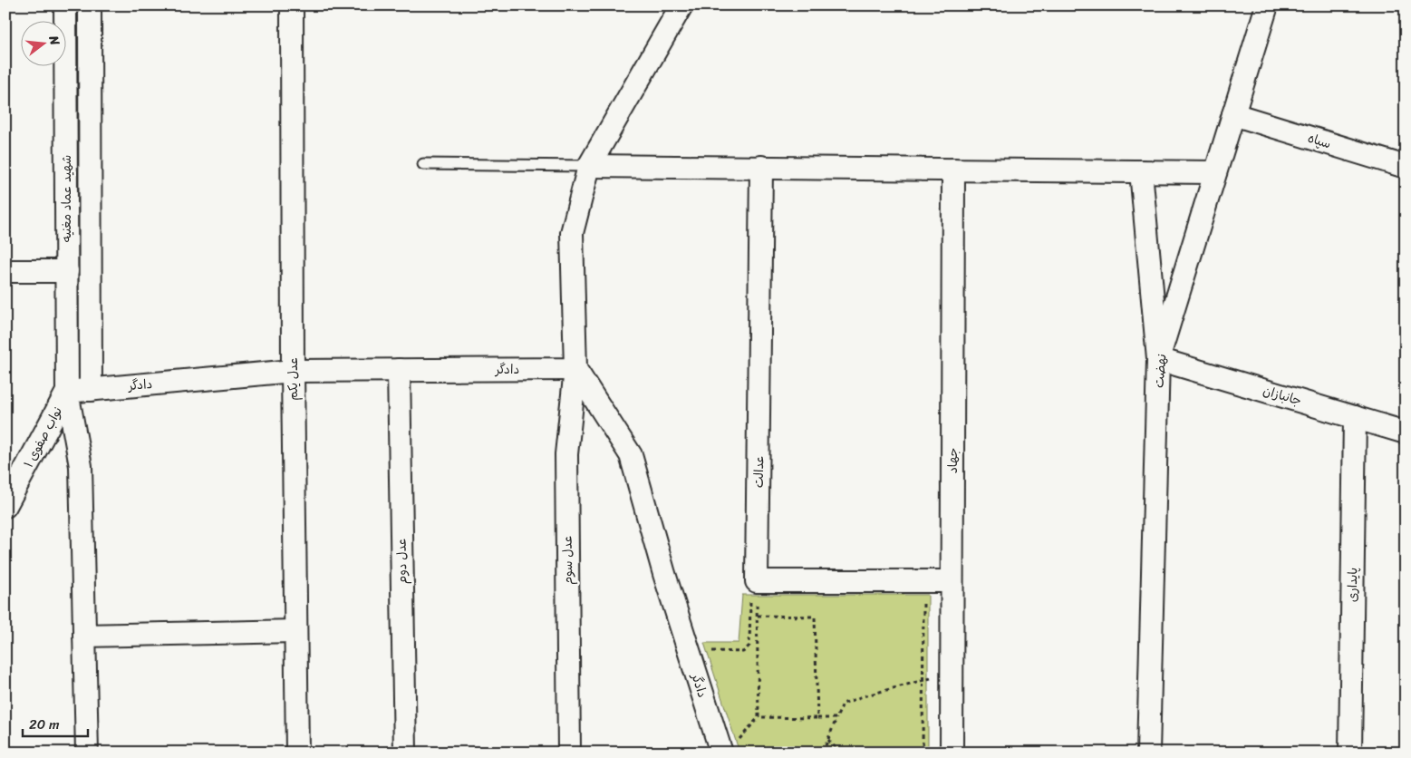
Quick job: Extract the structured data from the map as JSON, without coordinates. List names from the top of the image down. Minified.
{"streets":{"street":["سپاه","شهید عماد مغنیه","دادگر","نهضت","عدل یکم","جانبازان","نواب صفوی ۱","جهاد","عدالت","عدل سوم","عدل دوم","پایداری"]},"crossings":[["سپاه","نهضت"],["شهید عماد مغنیه","دادگر"],["شهید عماد مغنیه","نواب صفوی ۱"],["دادگر","عدل یکم"],["دادگر","نواب صفوی ۱"],["دادگر","عدل سوم"],["دادگر","عدل دوم"],["نهضت","جانبازان"],["جانبازان","پایداری"],["جهاد","عدالت"]],"scale_bar":"20 m","north":"right"}
